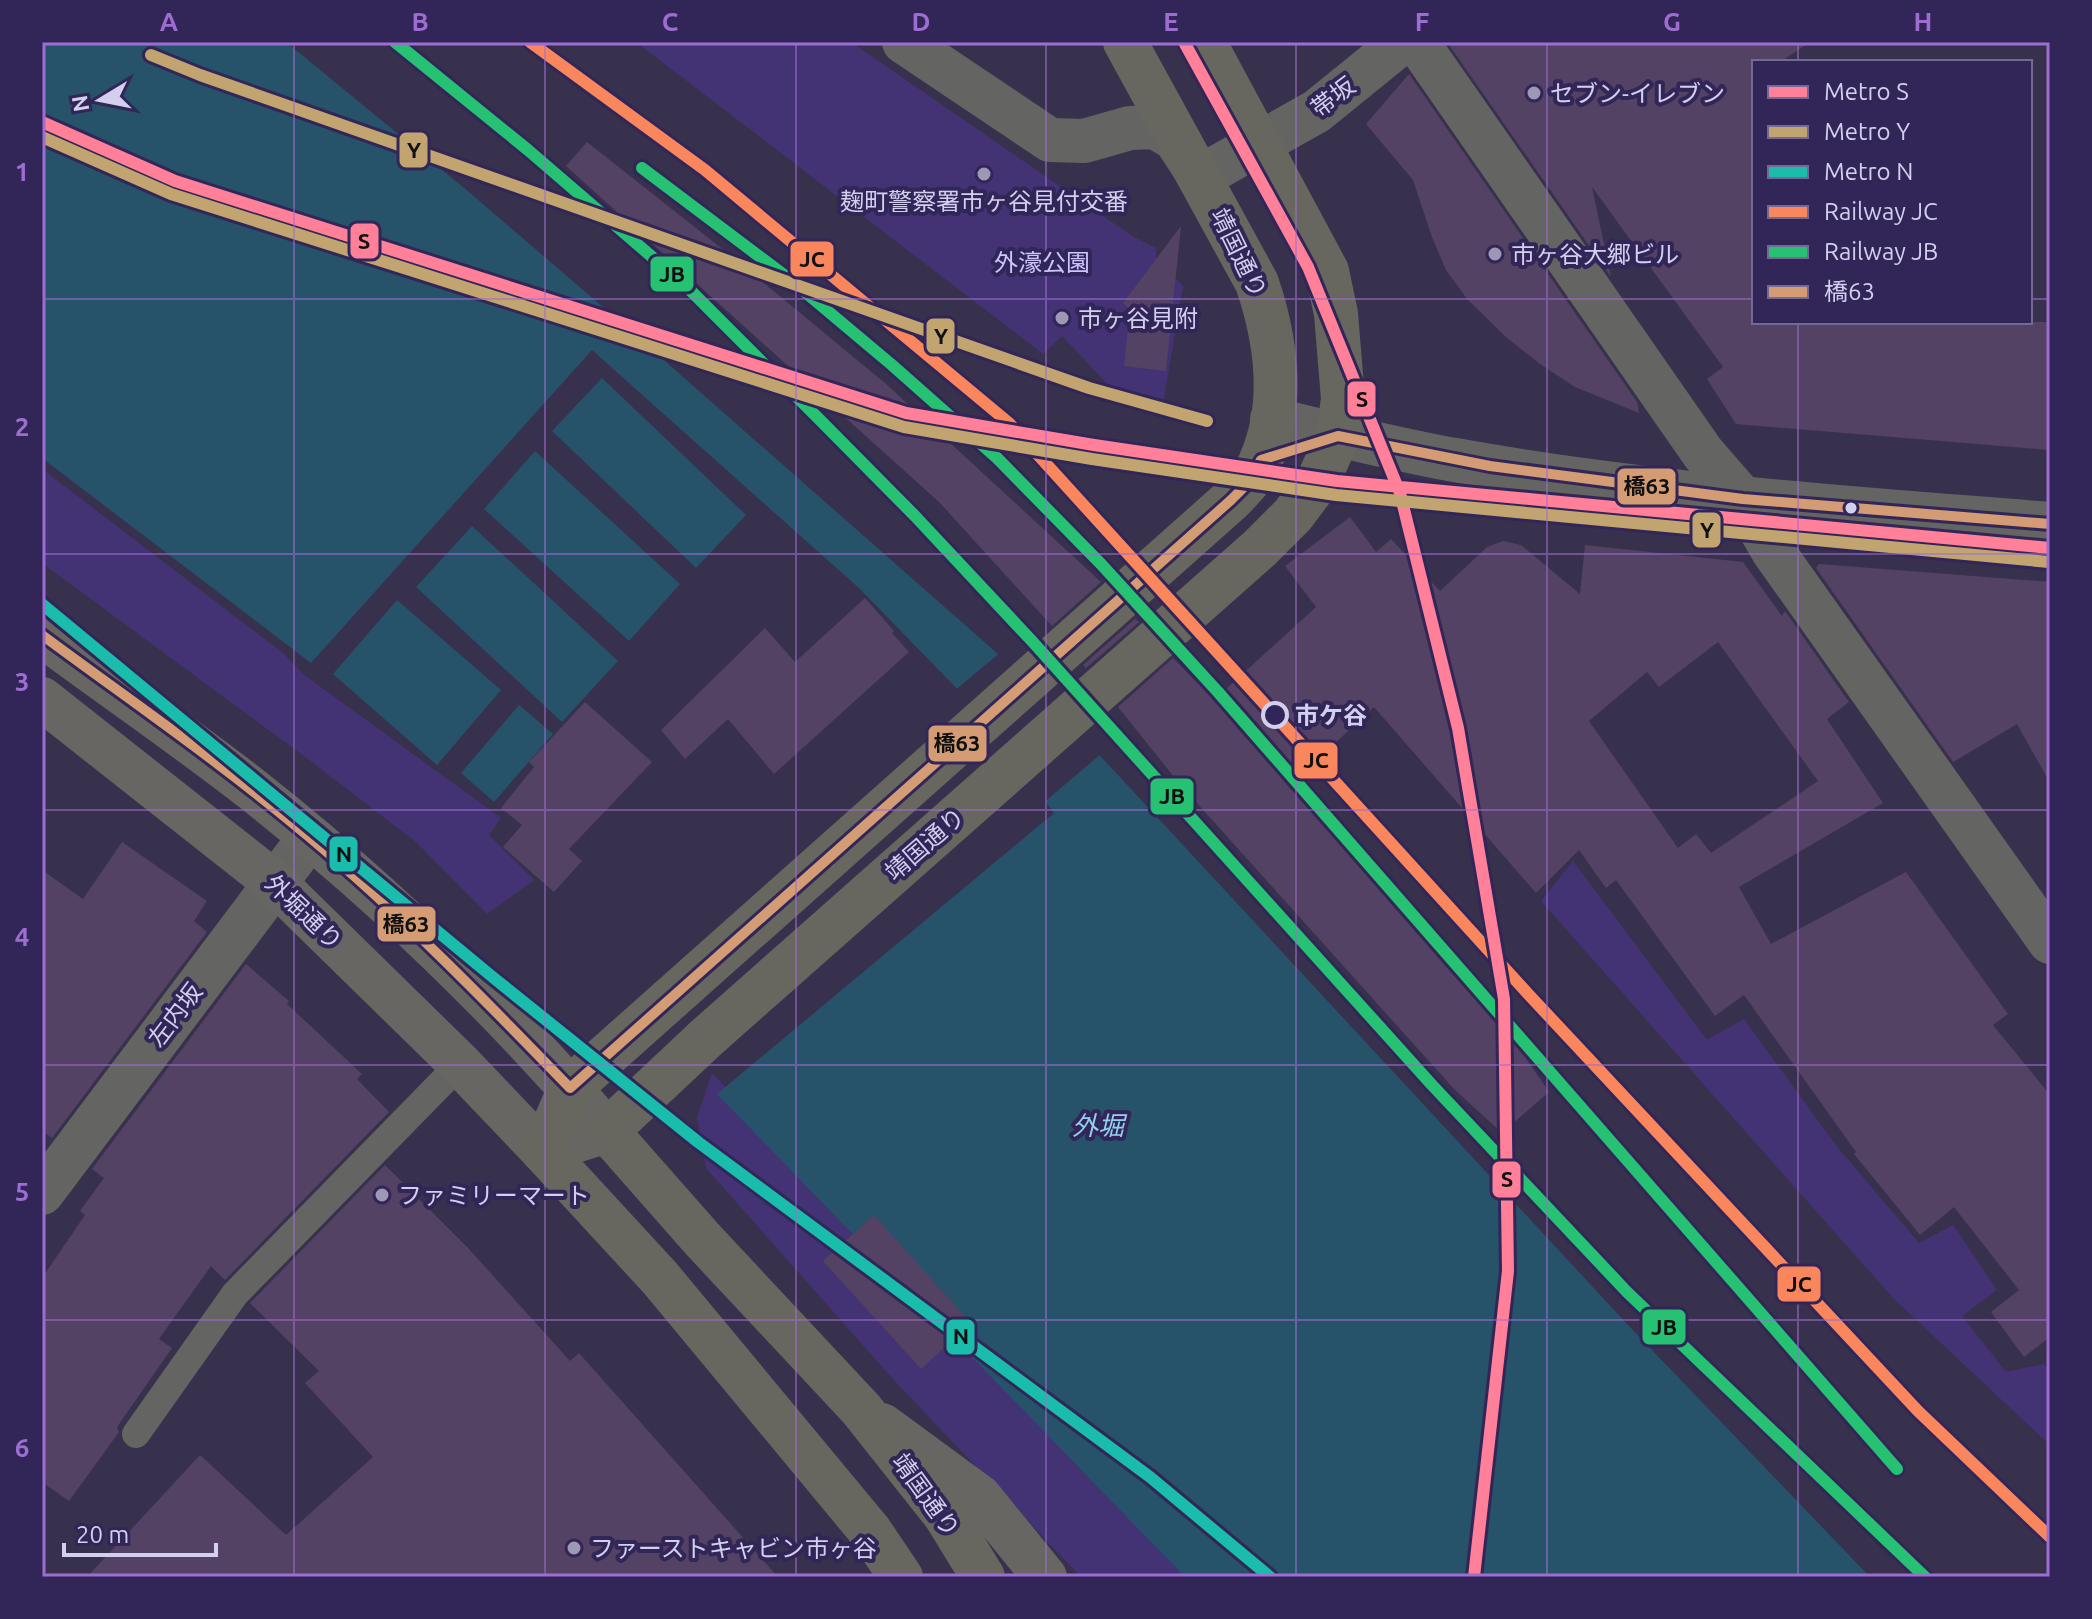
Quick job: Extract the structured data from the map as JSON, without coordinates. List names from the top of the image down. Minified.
{"streets":{"main road":["靖国通り","外堀通り"],"street":["帯坂","左内坂"]},"crossings":[["帯坂","靖国通り"],["外堀通り","左内坂"]],"water":["外堀"],"parks":["外濠公園"],"places":["セブン-イレブン","麹町警察署市ヶ谷見付交番","市ヶ谷大郷ビル","市ヶ谷見附","市ケ谷","ファミリーマート","ファーストキャビン市ヶ谷"],"lines":["metro line S","rail line JC","rail line JB","metro line Y","transit line 橋63","metro line N"],"legend":["Metro S","Metro Y","Metro N","Railway JC","Railway JB","橋63"],"scale_bar":"20 m","north":"left","grid":{"columns":["A","B","C","D","E","F","G","H"],"rows":["1","2","3","4","5","6"]}}
